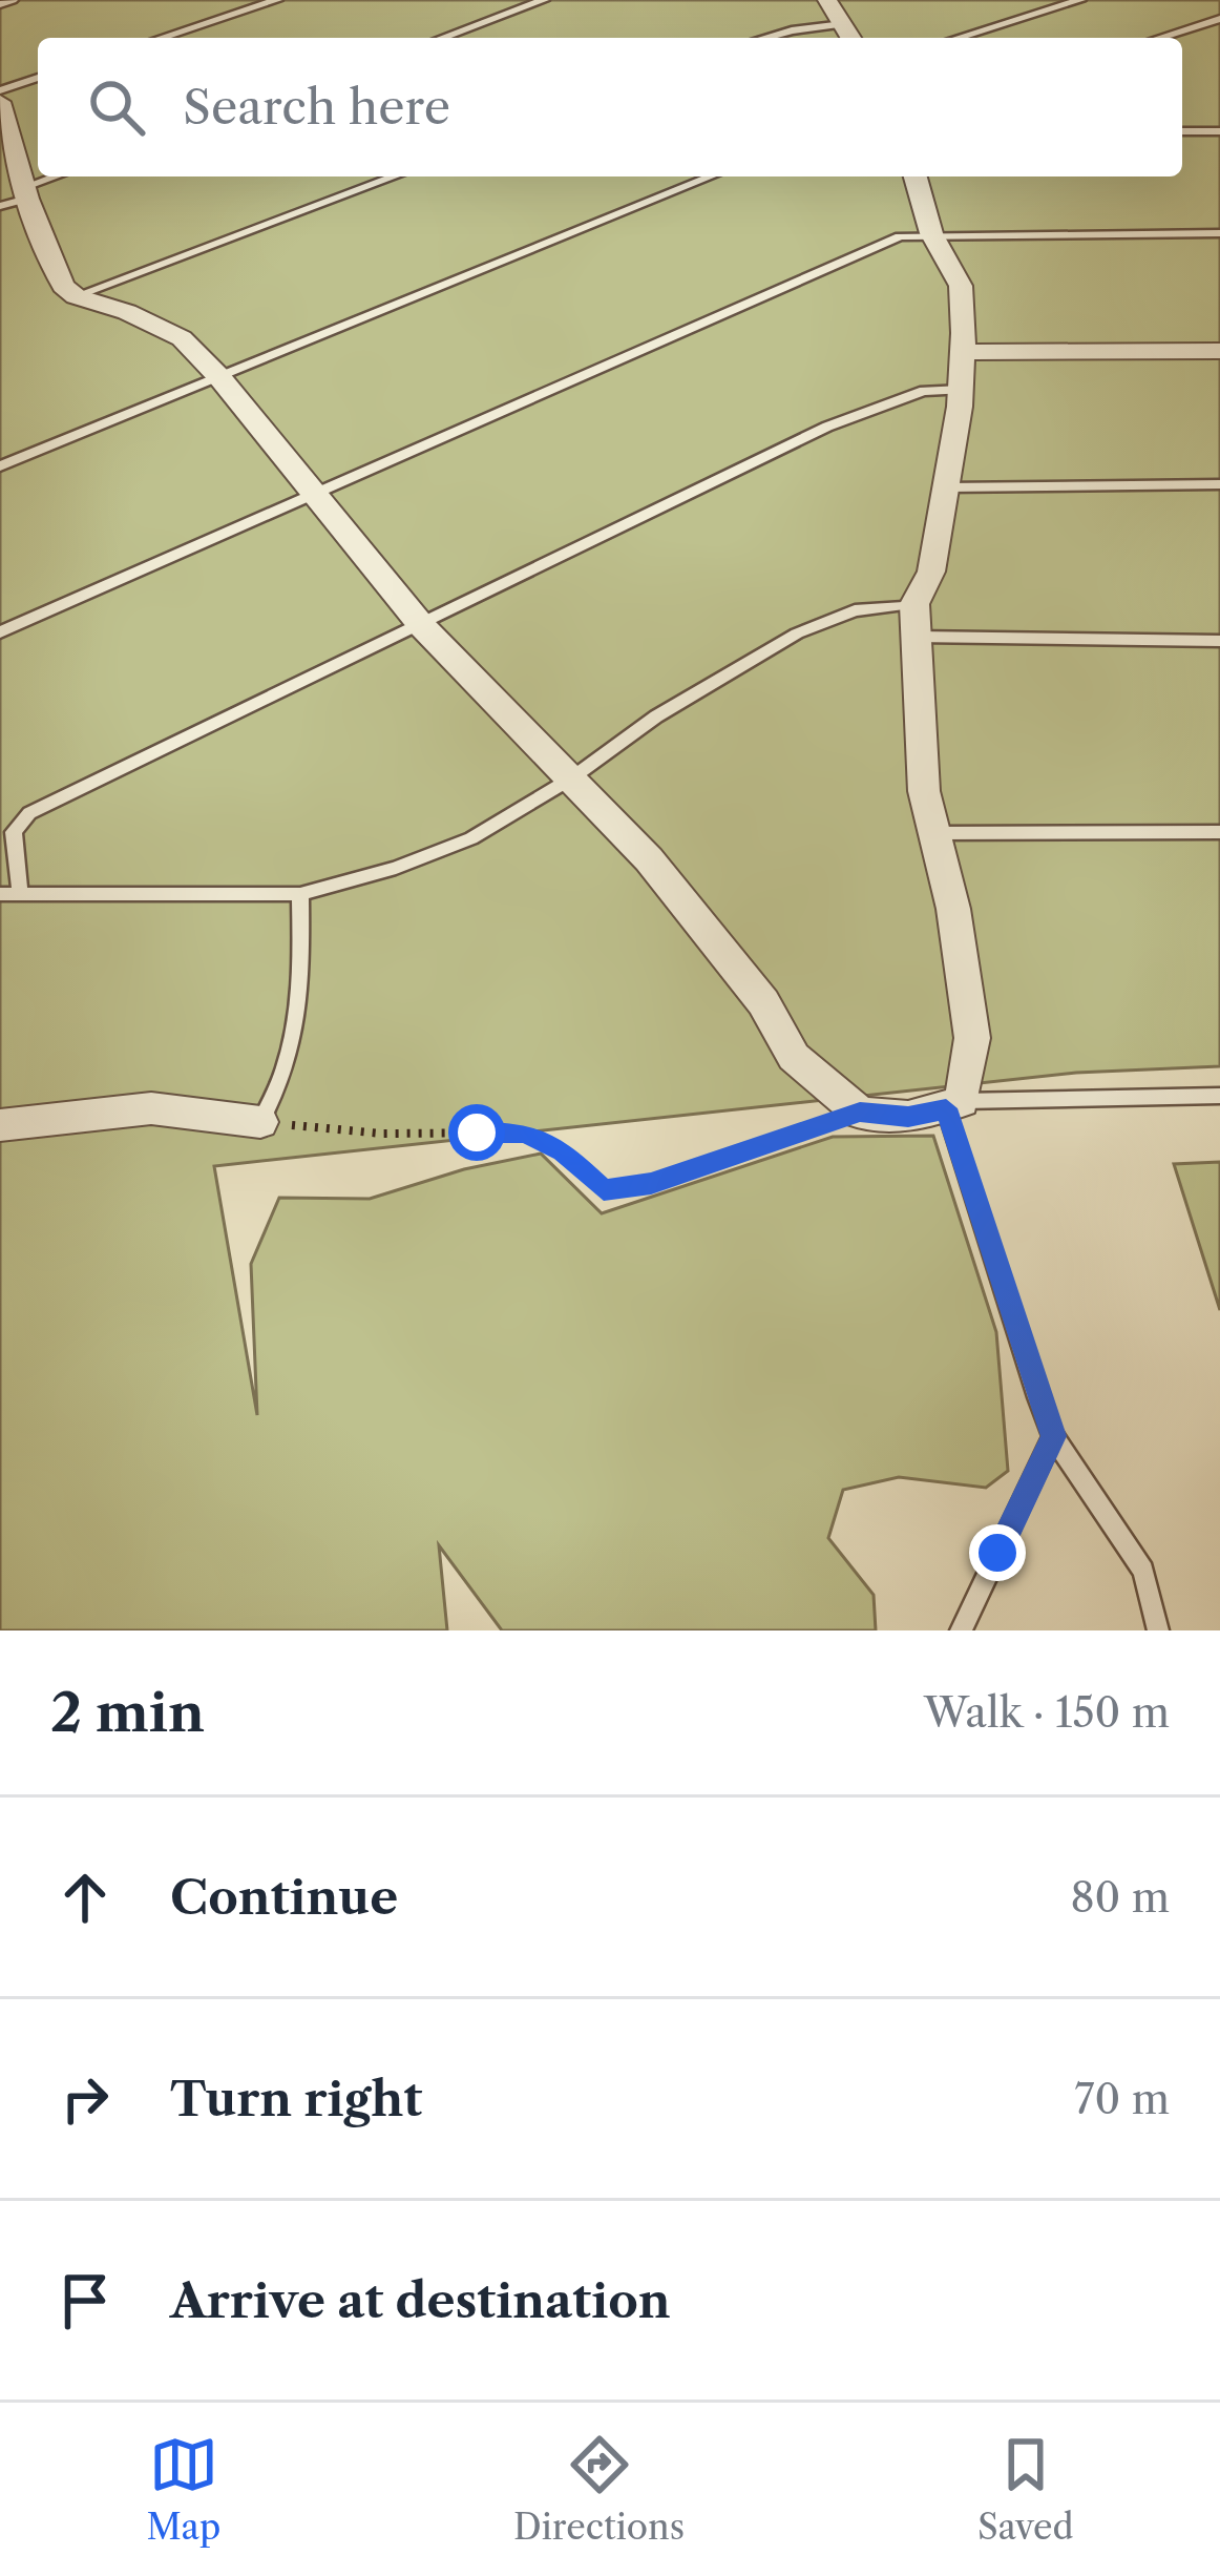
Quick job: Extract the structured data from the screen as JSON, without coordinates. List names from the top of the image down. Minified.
{"page":{"search":"Search here","heading":["2 min","Walk · 150 m"],"list":[["Continue","80 m"],["Turn right","70 m"],"Arrive at destination"],"nav":["Map","Directions","Saved"]}}
